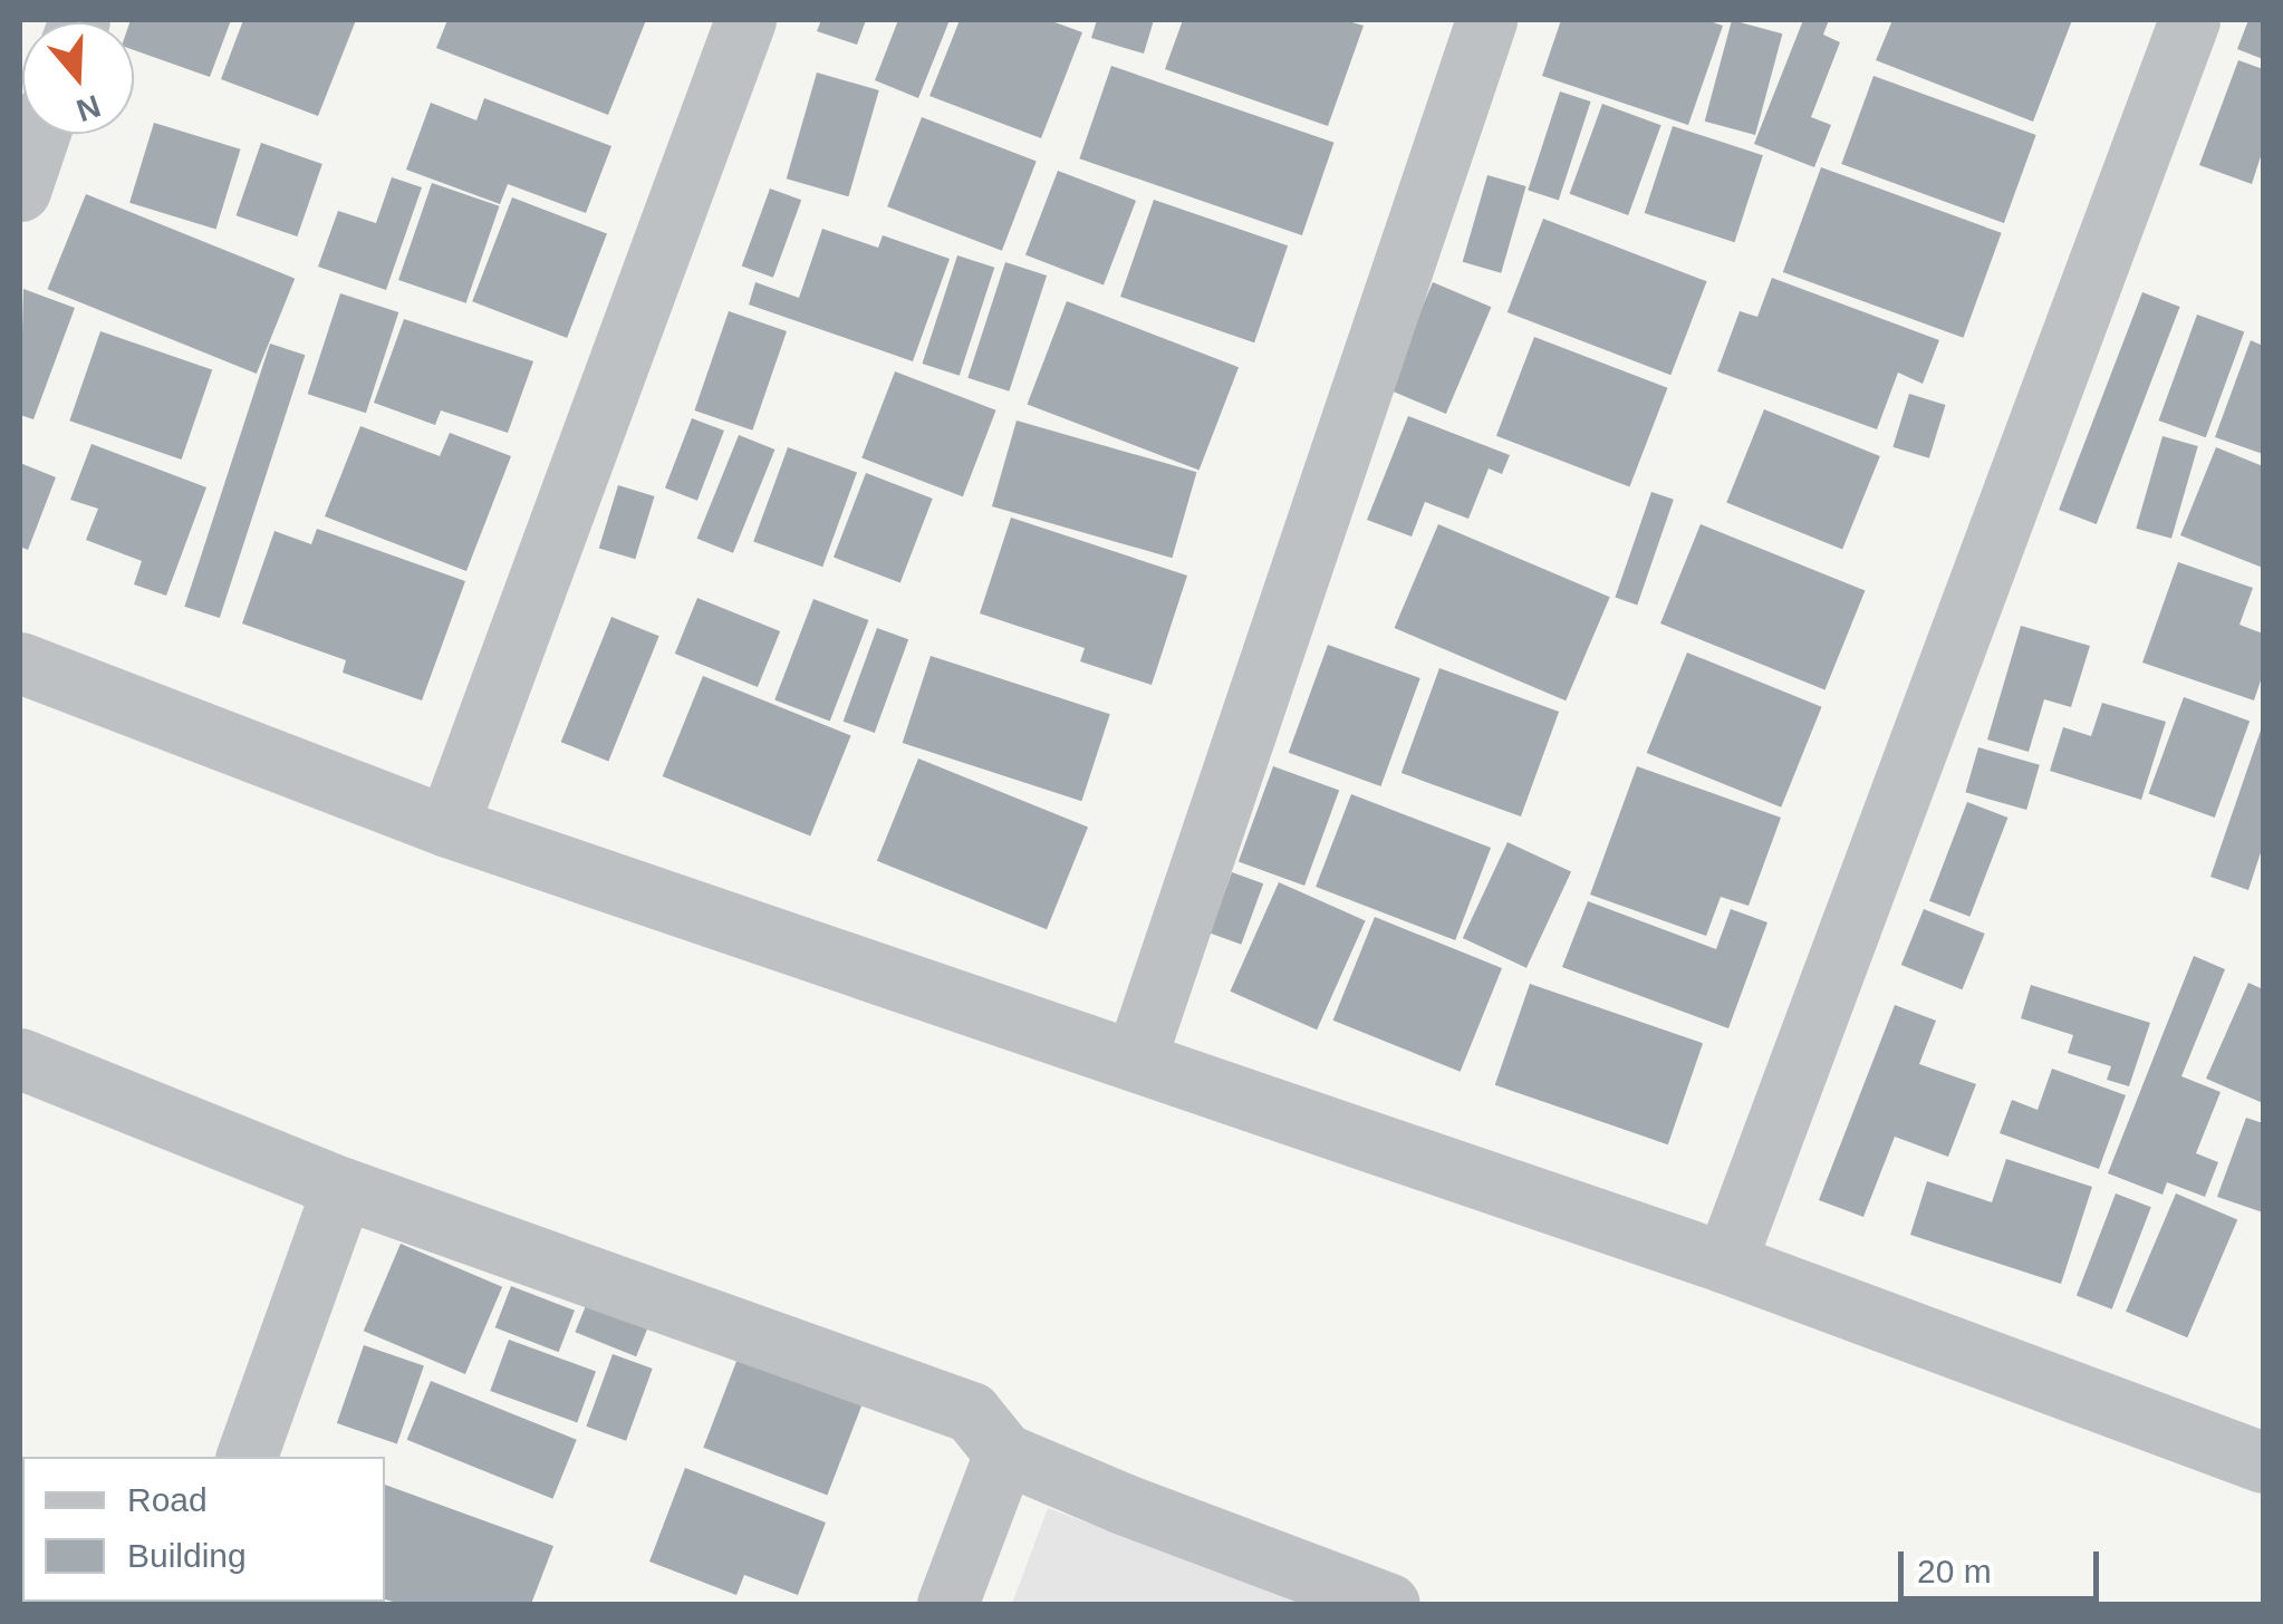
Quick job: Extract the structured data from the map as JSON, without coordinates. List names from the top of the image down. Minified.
{"legend":["Road","Building"],"scale_bar":"20 m","north":"bottom"}
